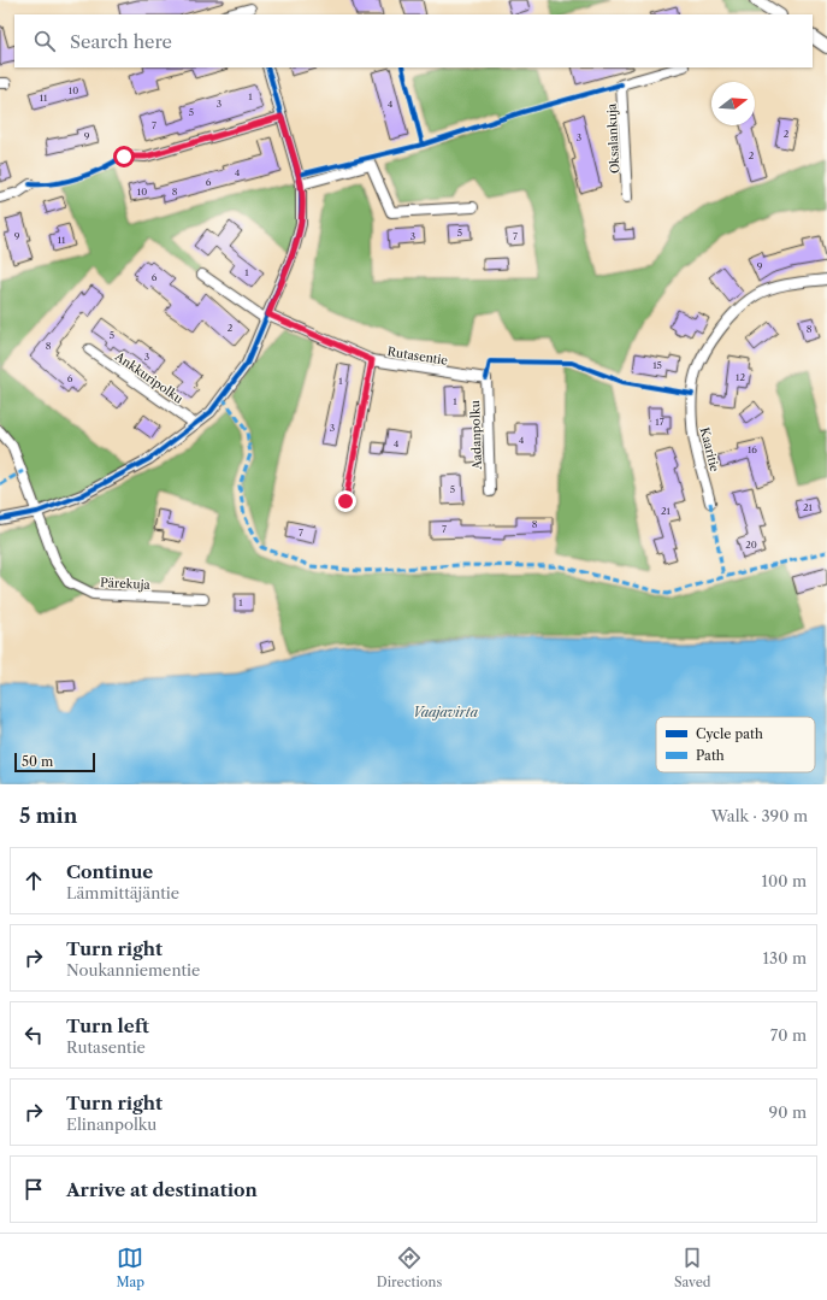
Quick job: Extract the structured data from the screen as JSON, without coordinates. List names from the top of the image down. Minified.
{"streets":{"street":["Oksalankuja","Rutasentie","Ankkuripolku","Aadanpolku","Kaaritie","Pärekuja"]},"crossings":[["Rutasentie","Aadanpolku"]],"water":["Vaajavirta"],"house_numbers":["10","1","11","3","4","5","7","2","9","3","2","4","6","10","8","5","9","3","7","11","9","1","6","2","8","5","8","3","15","12","6","1","1","17","3","4","4","16","5","21","21","8","7","7","20","1"],"legend":["Cycle path","Path"],"scale_bar":"50 m","north":"right","page":{"search":"Search here","scale":"50 m","heading":["5 min","Walk · 390 m"],"list":[["Continue","Lämmittäjäntie","100 m"],["Turn right","Noukanniementie","130 m"],["Turn left","Rutasentie","70 m"],["Turn right","Elinanpolku","90 m"],"Arrive at destination"],"nav":["Map","Directions","Saved"]}}
